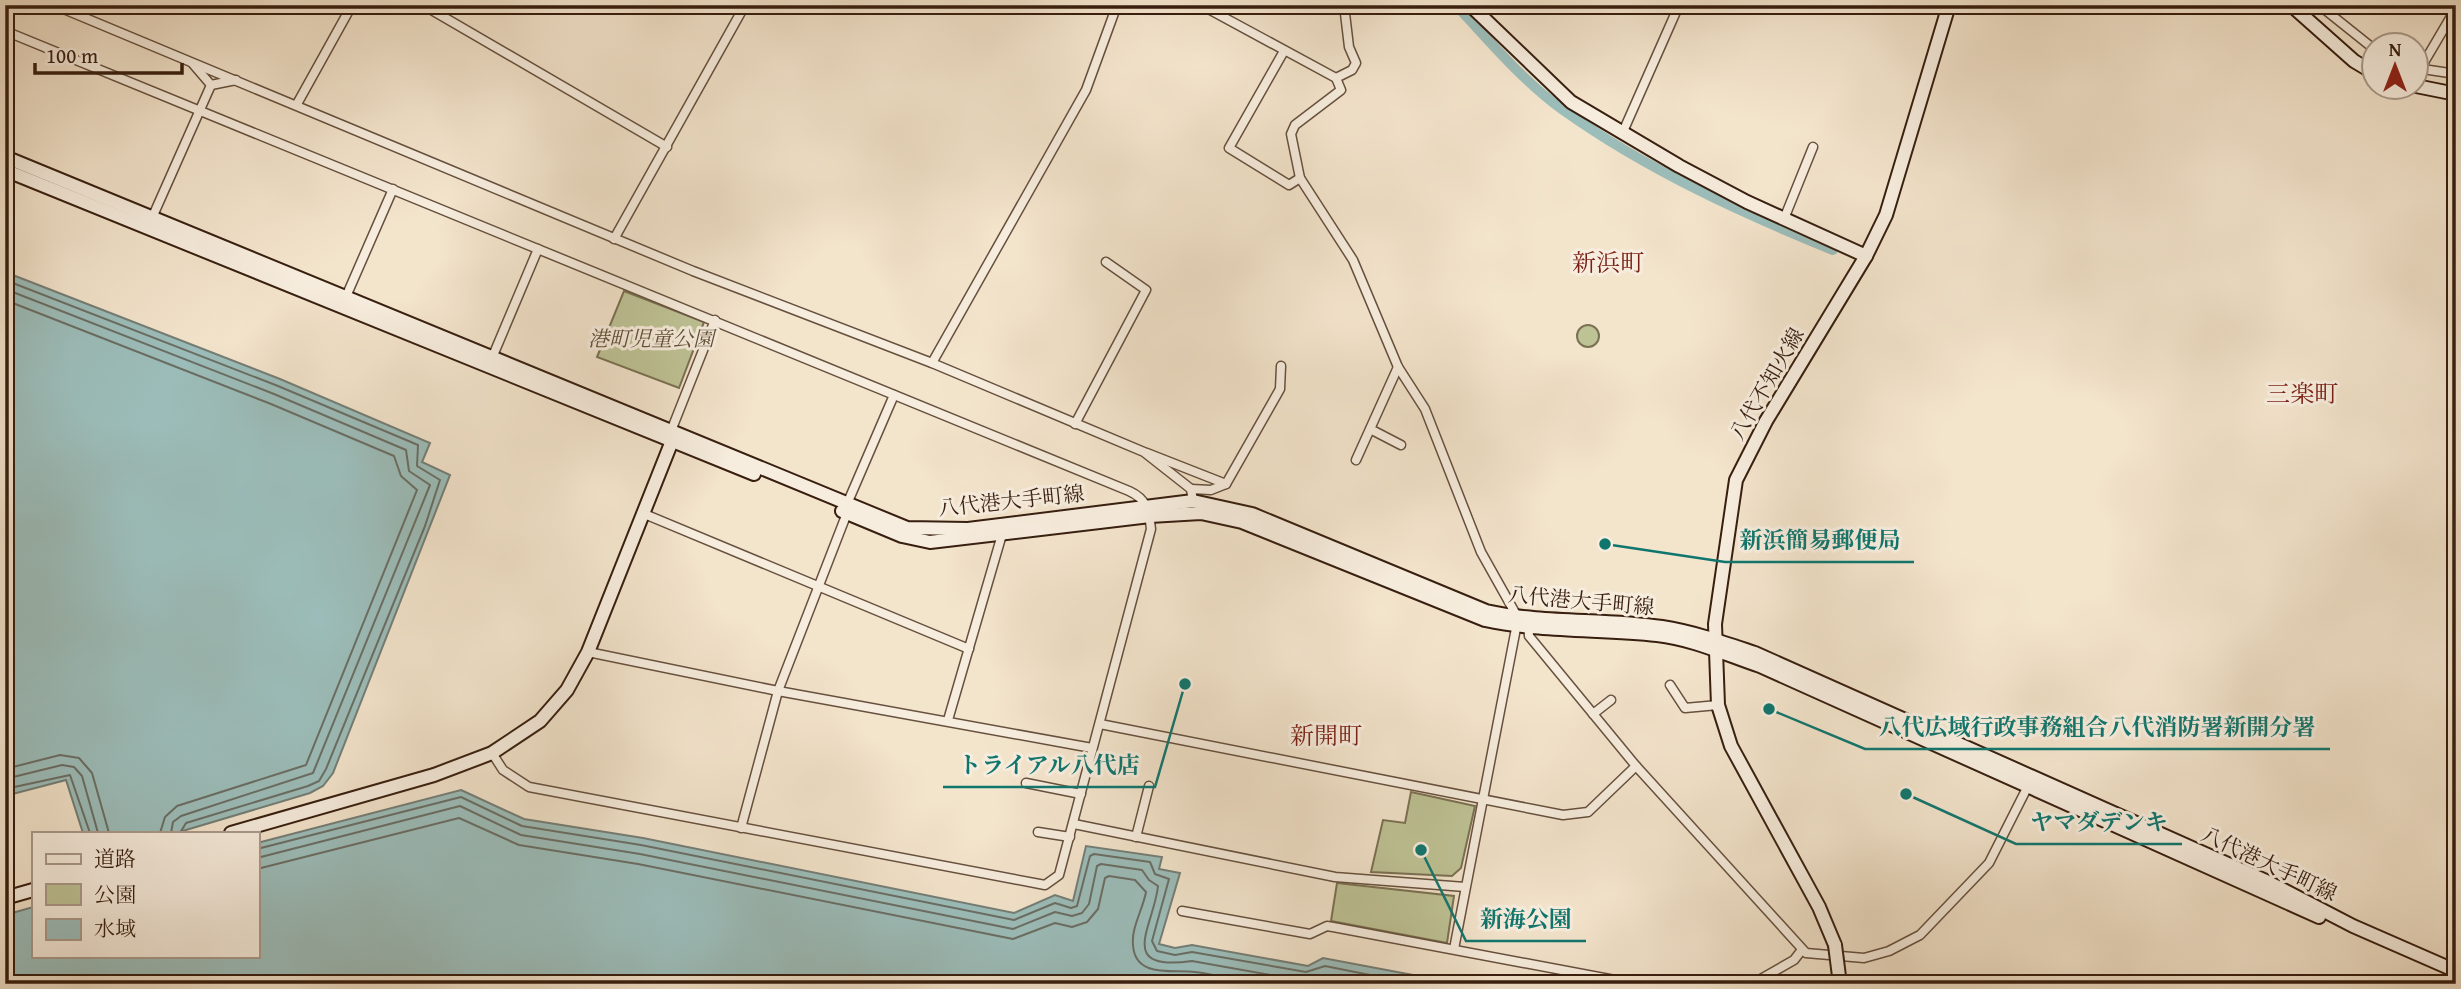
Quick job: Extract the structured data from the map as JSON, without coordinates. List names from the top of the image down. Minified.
{"streets":{"main road":["八代不知火線","八代港大手町線"]},"crossings":[["八代不知火線","八代港大手町線"]],"districts":["新浜町","三楽町","新開町"],"parks":["港町児童公園"],"places":["新浜簡易郵便局","トライアル八代店","八代広域行政事務組合八代消防署新開分署","ヤマダデンキ","新海公園"],"legend":["道路","公園","水域"],"scale_bar":"100 m","north":"top"}
